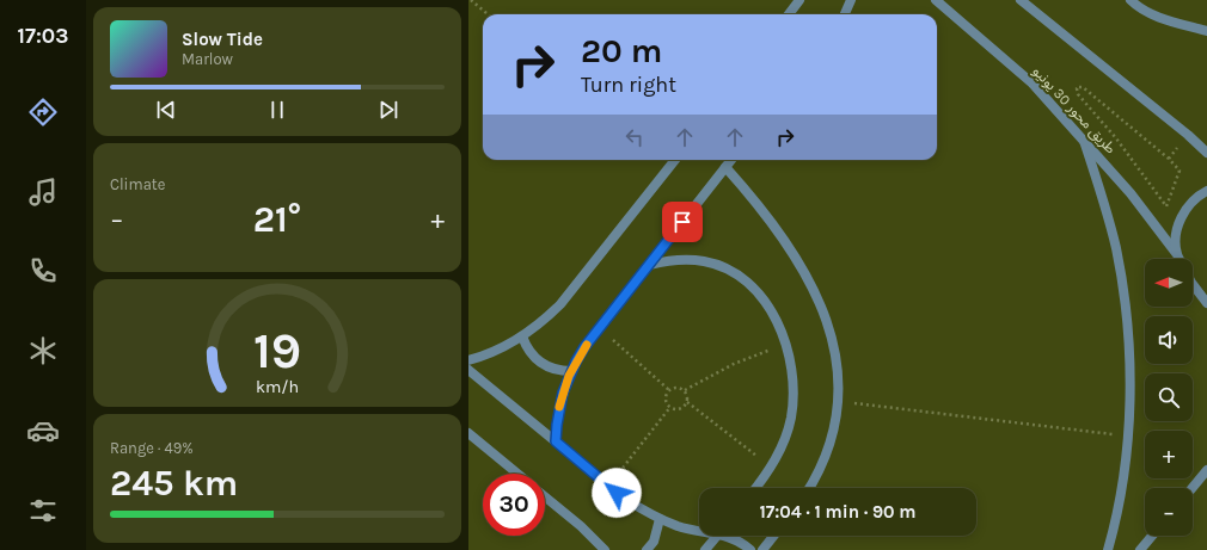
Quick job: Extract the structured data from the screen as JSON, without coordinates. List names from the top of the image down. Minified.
{"streets":{"street":["طريق محور 30 يونيو"]},"north":"left","page":{"tabs":"17:03","turn":["20 m","Turn right"],"song":["Slow Tide","Marlow"],"tile":["Climate",["Range · 49%","245 km"]],"heat":["−","21°","+"],"map_buttons":["+","−"],"limit":"30","trip":"17:04 · 1 min · 90 m","gauge":["19","km/h"]}}
